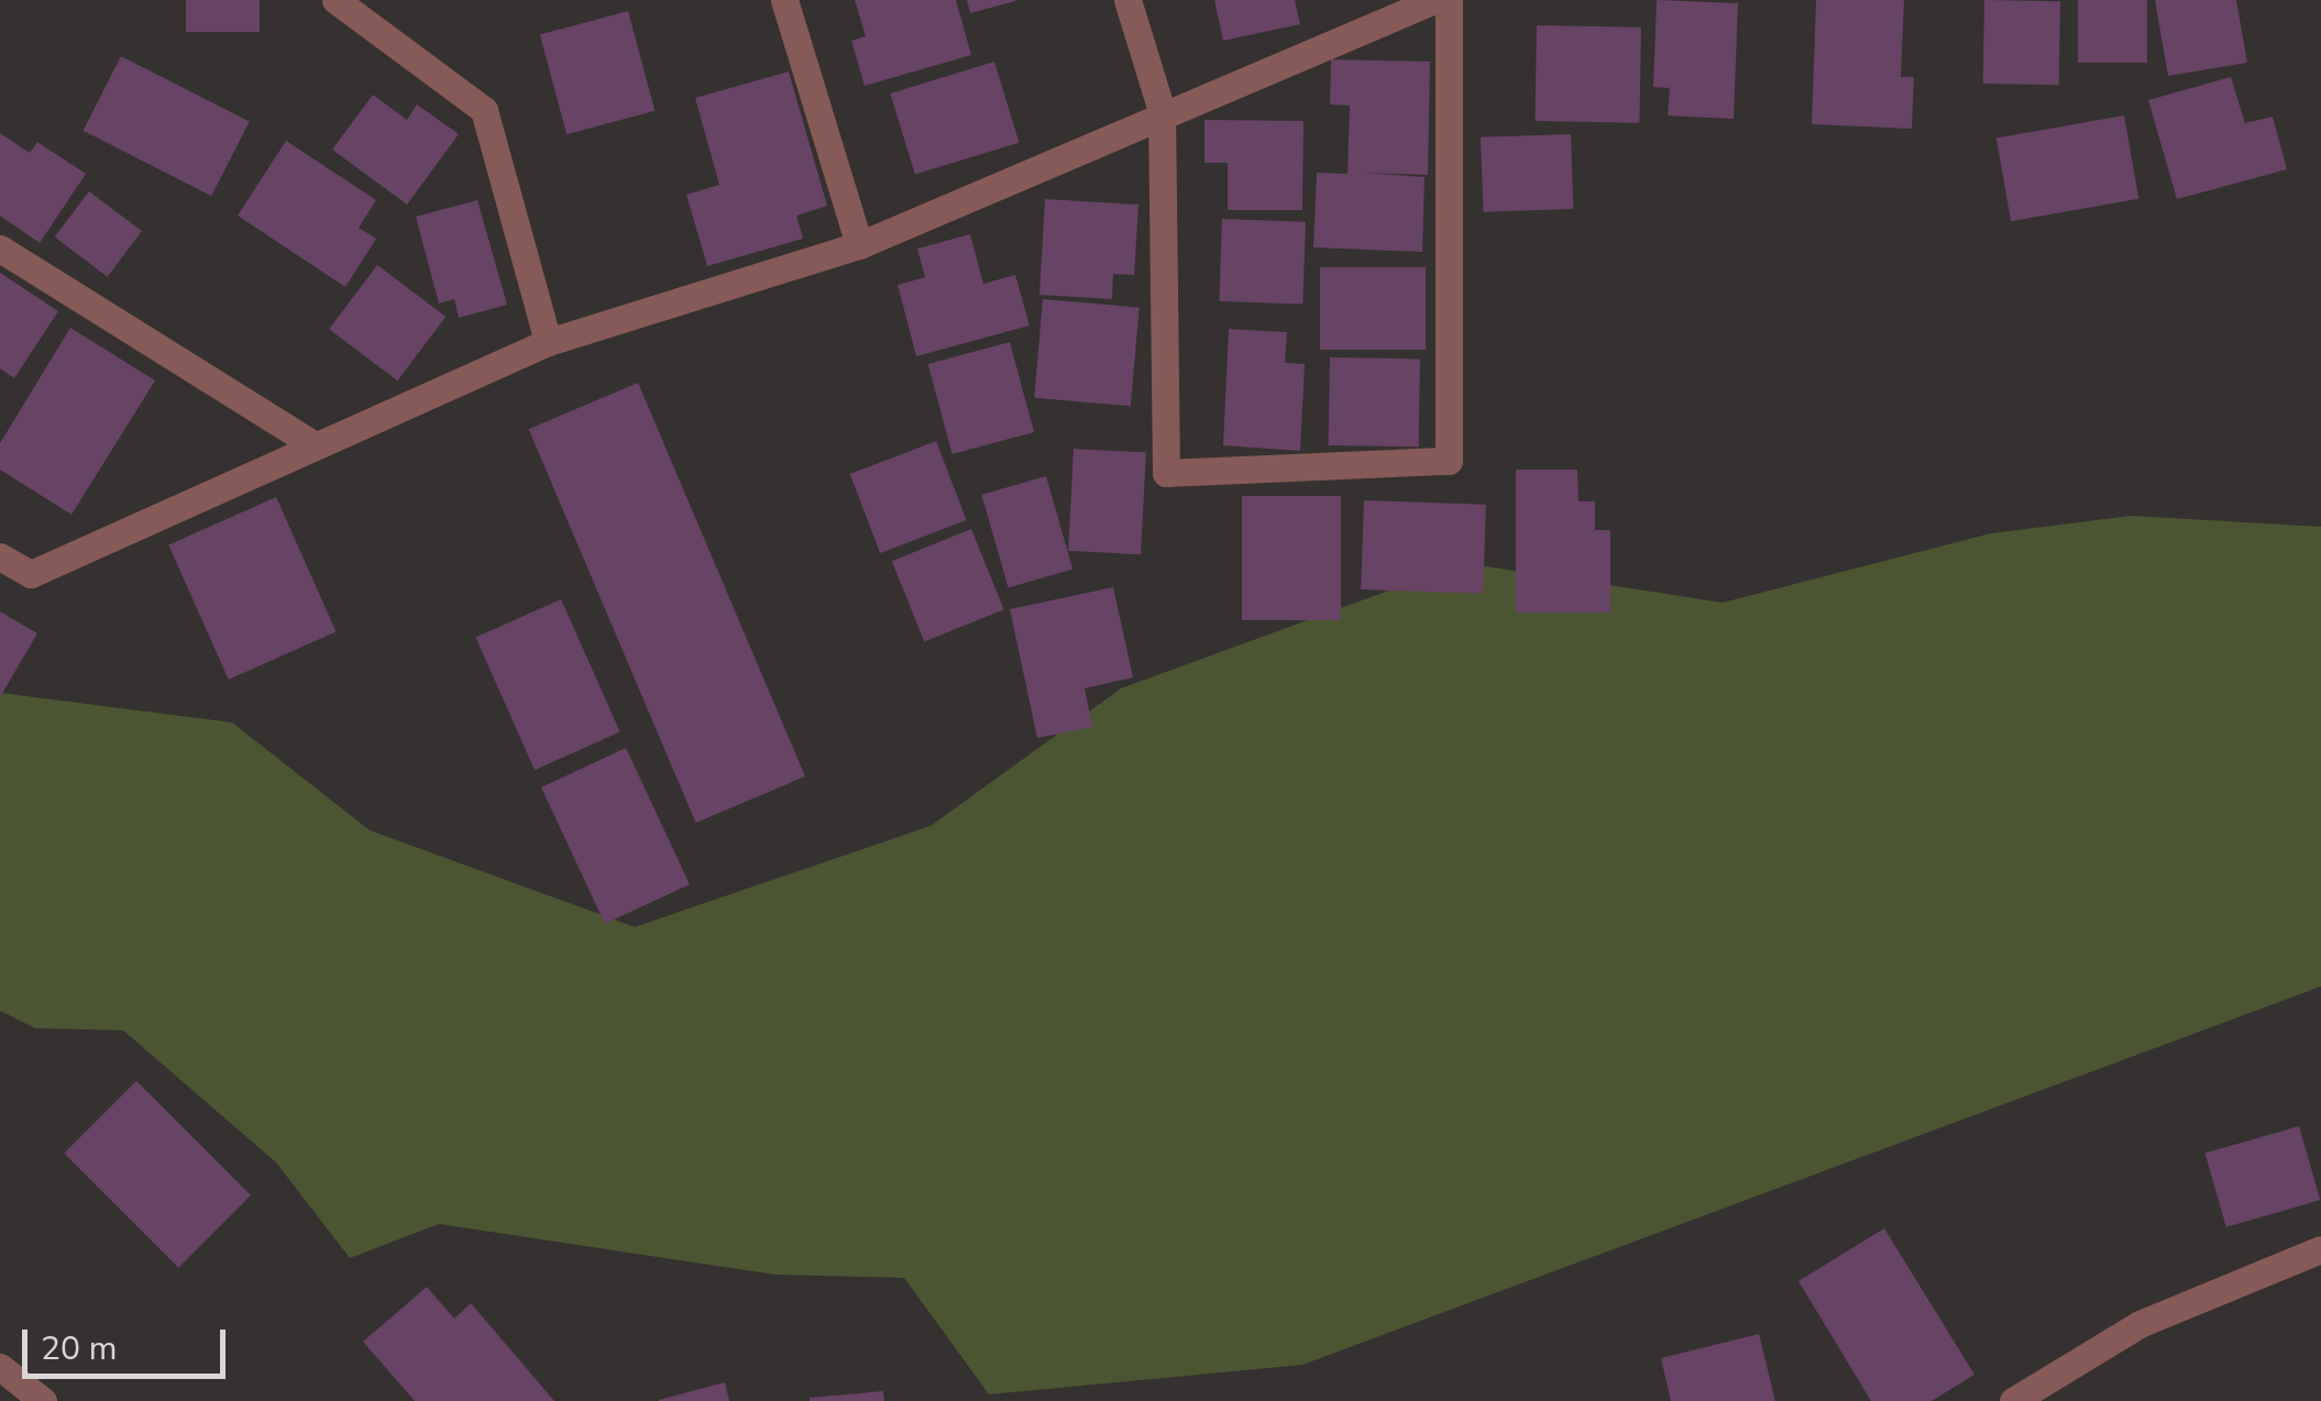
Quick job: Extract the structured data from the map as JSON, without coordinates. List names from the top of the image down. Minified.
{"scale_bar":"20 m"}
